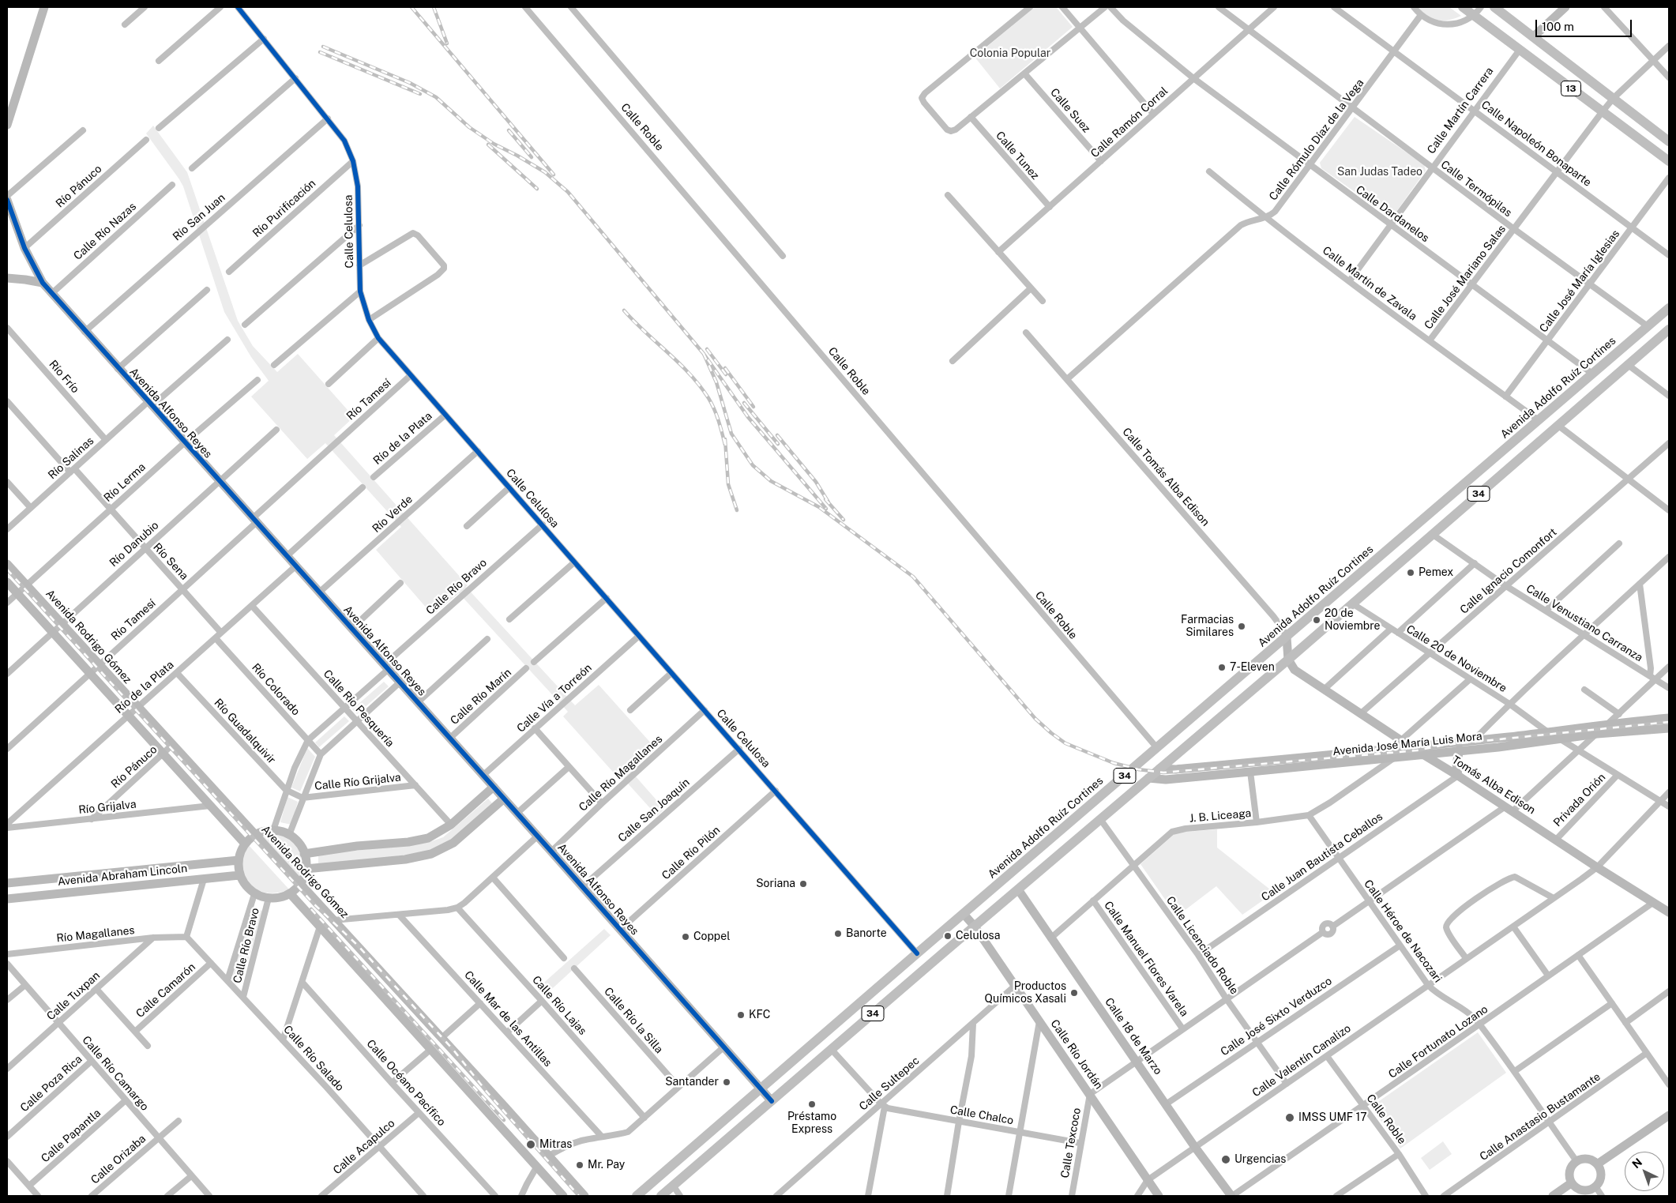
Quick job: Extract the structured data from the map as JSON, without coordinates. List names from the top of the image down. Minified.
{"streets":{"main road":["13","Avenida Adolfo Ruíz Cortines","34"],"street":["Calle Suez","Calle Martín Carrera","Calle Ramón Corral","Calle Roble","Calle Rómulo Díaz de la Vega","Calle Napoleón Bonaparte","Calle Tunez","Río Pánuco","Calle Termópilas","Río Purificación","Calle Dardanelos","Río San Juan","Calle Río Nazas","Calle Celulosa","Calle José Mariano Salas","Calle José María Iglesias","Calle Martín de Zavala","Río Frío","Río Tamesí","Avenida Alfonso Reyes","Río de la Plata","Río Salinas","Calle Tomás Alba Edison","Río Lerma","Río Verde","Río Danubio","Río Sena","Calle Ignacio Comonfort","Calle Río Bravo","Calle Venustiano Carranza","Avenida Rodrigo Gómez","Calle 20 de Noviembre","Río Colorado","Calle Río Marín","Calle Vía a Torreón","Calle Río Pesquería","Río Guadalquivir","Avenida José María Luis Mora","Calle Río Magallanes","Calle Río Grijalva","Tomás Alba Edison","Privada Orión","Río Grijalva","Calle San Joaquín","J. B. Liceaga","Calle Río Pilón","Calle Juan Bautista Ceballos","Avenida Abraham Lincoln","Calle Héroe de Nacozari","Río Magallanes","Calle Licenciado Roble","Calle Manuel Flores Varela","Calle Camarón","Calle Tuxpan","Calle Río Lajas","Calle José Sixto Verduzco","Calle Mar de las Antillas","Calle Río la Silla","Calle 18 de Marzo","Calle Fortunato Lozano","Calle Río Jordán","Calle Río Salado","Calle Valentín Canalizo","Calle Río Camargo","Calle Océano Pacífico","Calle Poza Rica","Calle Sultepec","Calle Chalco","Calle Anastasio Bustamante","Calle Papantla","Calle Texcoco","Calle Acapulco","Calle Orizaba"]},"crossings":[["13","Calle Martín Carrera"],["13","Calle José Mariano Salas"],["Calle Suez","Calle Ramón Corral"],["Calle Martín Carrera","Calle Napoleón Bonaparte"],["Calle Martín Carrera","Calle Termópilas"],["Calle Martín Carrera","Calle Dardanelos"],["Calle Martín Carrera","Calle Martín de Zavala"],["Calle Ramón Corral","Calle Tunez"],["Calle Ramón Corral","Calle Termópilas"],["Calle Ramón Corral","Calle Dardanelos"],["Calle Roble","Avenida Adolfo Ruíz Cortines"],["Calle Roble","Calle Fortunato Lozano"],["Calle Roble","Calle Valentín Canalizo"],["Calle Rómulo Díaz de la Vega","Calle Napoleón Bonaparte"],["Calle Rómulo Díaz de la Vega","Calle Termópilas"],["Calle Rómulo Díaz de la Vega","Calle Dardanelos"],["Calle Rómulo Díaz de la Vega","Calle Martín de Zavala"],["Calle Napoleón Bonaparte","Calle José Mariano Salas"],["Calle Napoleón Bonaparte","Calle José María Iglesias"],["Río Pánuco","Avenida Alfonso Reyes"],["Río Pánuco","Avenida Rodrigo Gómez"],["Río Pánuco","Río Grijalva"],["Calle Termópilas","Calle José Mariano Salas"],["Calle Termópilas","Calle José María Iglesias"],["Calle Termópilas","Avenida Adolfo Ruíz Cortines"],["Río Purificación","Calle Celulosa"],["Calle Dardanelos","Calle José Mariano Salas"],["Calle Dardanelos","Calle José María Iglesias"],["Calle Dardanelos","Avenida Adolfo Ruíz Cortines"],["Río San Juan","Calle Celulosa"],["Río San Juan","Avenida Alfonso Reyes"],["Calle Río Nazas","Avenida Alfonso Reyes"],["Calle Celulosa","Avenida Adolfo Ruíz Cortines"],["Calle Celulosa","Río Tamesí"],["Calle Celulosa","Río de la Plata"],["Calle Celulosa","Río Verde"],["Calle Celulosa","Calle Río Bravo"],["Calle Celulosa","Calle Vía a Torreón"],["Calle Celulosa","Calle Río Magallanes"],["Calle Celulosa","Calle San Joaquín"],["Calle Celulosa","Calle Río Pilón"],["Calle José Mariano Salas","Calle Martín de Zavala"],["Calle José María Iglesias","Calle Martín de Zavala"],["Calle Martín de Zavala","Avenida Adolfo Ruíz Cortines"],["Río Frío","Río Salinas"],["Avenida Adolfo Ruíz Cortines","Avenida Alfonso Reyes"],["Avenida Adolfo Ruíz Cortines","Calle Tomás Alba Edison"],["Avenida Adolfo Ruíz Cortines","Calle Río Jordán"],["Río Tamesí","Avenida Alfonso Reyes"],["Río Tamesí","Río Sena"],["Río Tamesí","Avenida Rodrigo Gómez"],["Avenida Alfonso Reyes","Río de la Plata"],["Avenida Alfonso Reyes","Río Salinas"],["Avenida Alfonso Reyes","Río Lerma"],["Avenida Alfonso Reyes","34"],["Avenida Alfonso Reyes","Río Verde"],["Avenida Alfonso Reyes","Río Danubio"],["Avenida Alfonso Reyes","Calle Río Bravo"],["Avenida Alfonso Reyes","Calle Río Marín"],["Avenida Alfonso Reyes","Calle Vía a Torreón"],["Avenida Alfonso Reyes","Calle Río Magallanes"],["Avenida Alfonso Reyes","Calle San Joaquín"],["Avenida Alfonso Reyes","Calle Río Pilón"],["Río de la Plata","Río Sena"],["Río de la Plata","Avenida Rodrigo Gómez"],["Río de la Plata","Río Colorado"],["Río de la Plata","Calle Río Pesquería"],["Río de la Plata","Río Guadalquivir"],["Río Salinas","Río Sena"],["Río Lerma","Río Sena"],["Río Lerma","Avenida Rodrigo Gómez"],["34","Calle Venustiano Carranza"],["34","Calle 20 de Noviembre"],["34","Avenida José María Luis Mora"],["34","Tomás Alba Edison"],["34","Calle Licenciado Roble"],["34","Calle 18 de Marzo"],["34","Calle Río Jordán"],["Río Danubio","Río Sena"],["Río Danubio","Avenida Rodrigo Gómez"],["Calle Ignacio Comonfort","Calle Venustiano Carranza"],["Calle Ignacio Comonfort","Calle 20 de Noviembre"],["Calle Ignacio Comonfort","Tomás Alba Edison"],["Calle Río Bravo","Río Colorado"],["Calle Río Bravo","Calle Río Pesquería"],["Calle Río Bravo","Río Guadalquivir"],["Calle Río Bravo","Calle Río Salado"],["Calle 20 de Noviembre","Avenida José María Luis Mora"],["Calle Río Pesquería","Calle Río Grijalva"],["Río Guadalquivir","Calle Río Grijalva"],["Avenida José María Luis Mora","Tomás Alba Edison"],["Avenida José María Luis Mora","J. B. Liceaga"],["Tomás Alba Edison","Privada Orión"],["Tomás Alba Edison","J. B. Liceaga"],["Tomás Alba Edison","Calle Juan Bautista Ceballos"],["Tomás Alba Edison","Calle Fortunato Lozano"],["Tomás Alba Edison","Calle Valentín Canalizo"],["J. B. Liceaga","Calle Héroe de Nacozari"],["J. B. Liceaga","Calle Licenciado Roble"],["J. B. Liceaga","Calle Manuel Flores Varela"],["J. B. Liceaga","Calle 18 de Marzo"],["Calle Juan Bautista Ceballos","Calle Héroe de Nacozari"],["Calle Juan Bautista Ceballos","Calle Licenciado Roble"],["Calle Héroe de Nacozari","Calle José Sixto Verduzco"],["Calle Héroe de Nacozari","Calle Fortunato Lozano"],["Calle Héroe de Nacozari","Calle Valentín Canalizo"],["Calle Héroe de Nacozari","Calle Anastasio Bustamante"],["Río Magallanes","Calle Tuxpan"],["Río Magallanes","Calle Río Salado"],["Calle Licenciado Roble","Calle José Sixto Verduzco"],["Calle Licenciado Roble","Calle Valentín Canalizo"],["Calle Camarón","Calle Río Salado"],["Calle Tuxpan","Calle Río Camargo"],["Calle José Sixto Verduzco","Calle 18 de Marzo"],["Calle 18 de Marzo","Calle Fortunato Lozano"],["Calle 18 de Marzo","Calle Valentín Canalizo"],["Calle Río Jordán","Calle Valentín Canalizo"],["Calle Río Jordán","Calle Sultepec"],["Calle Río Jordán","Calle Texcoco"],["Calle Río Salado","Calle Acapulco"],["Calle Río Camargo","Calle Poza Rica"],["Calle Río Camargo","Calle Papantla"],["Calle Río Camargo","Calle Orizaba"],["Calle Océano Pacífico","Calle Acapulco"],["Calle Sultepec","Calle Chalco"],["Calle Chalco","Calle Texcoco"]],"parks":["Colonia Popular","San Judas Tadeo"],"places":["Pemex","20 de Noviembre","Farmacias Similares","7-Eleven","Soriana","Banorte","Celulosa","Coppel","Productos Químicos Xasali","KFC","Santander","Préstamo Express","IMSS UMF 17","Mitras","Urgencias","Mr. Pay"],"scale_bar":"100 m","north":"top left"}
